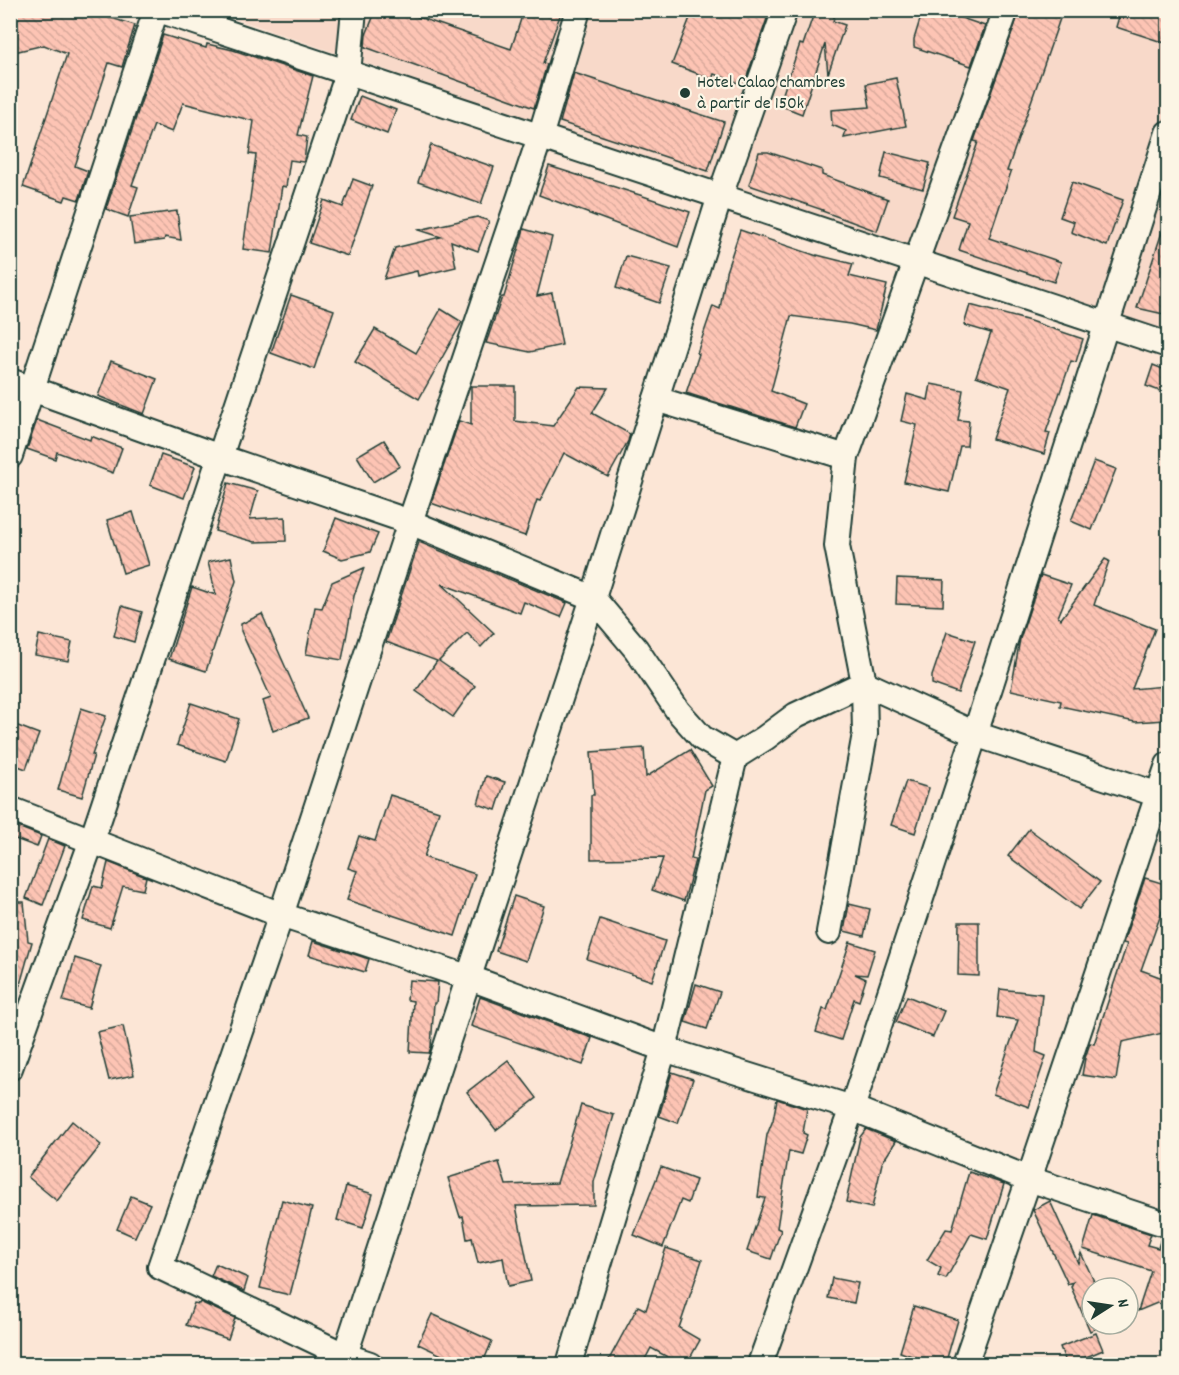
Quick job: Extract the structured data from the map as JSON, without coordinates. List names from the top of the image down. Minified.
{"places":["Hotel Calao chambres à partir de 150k"],"north":"right"}
